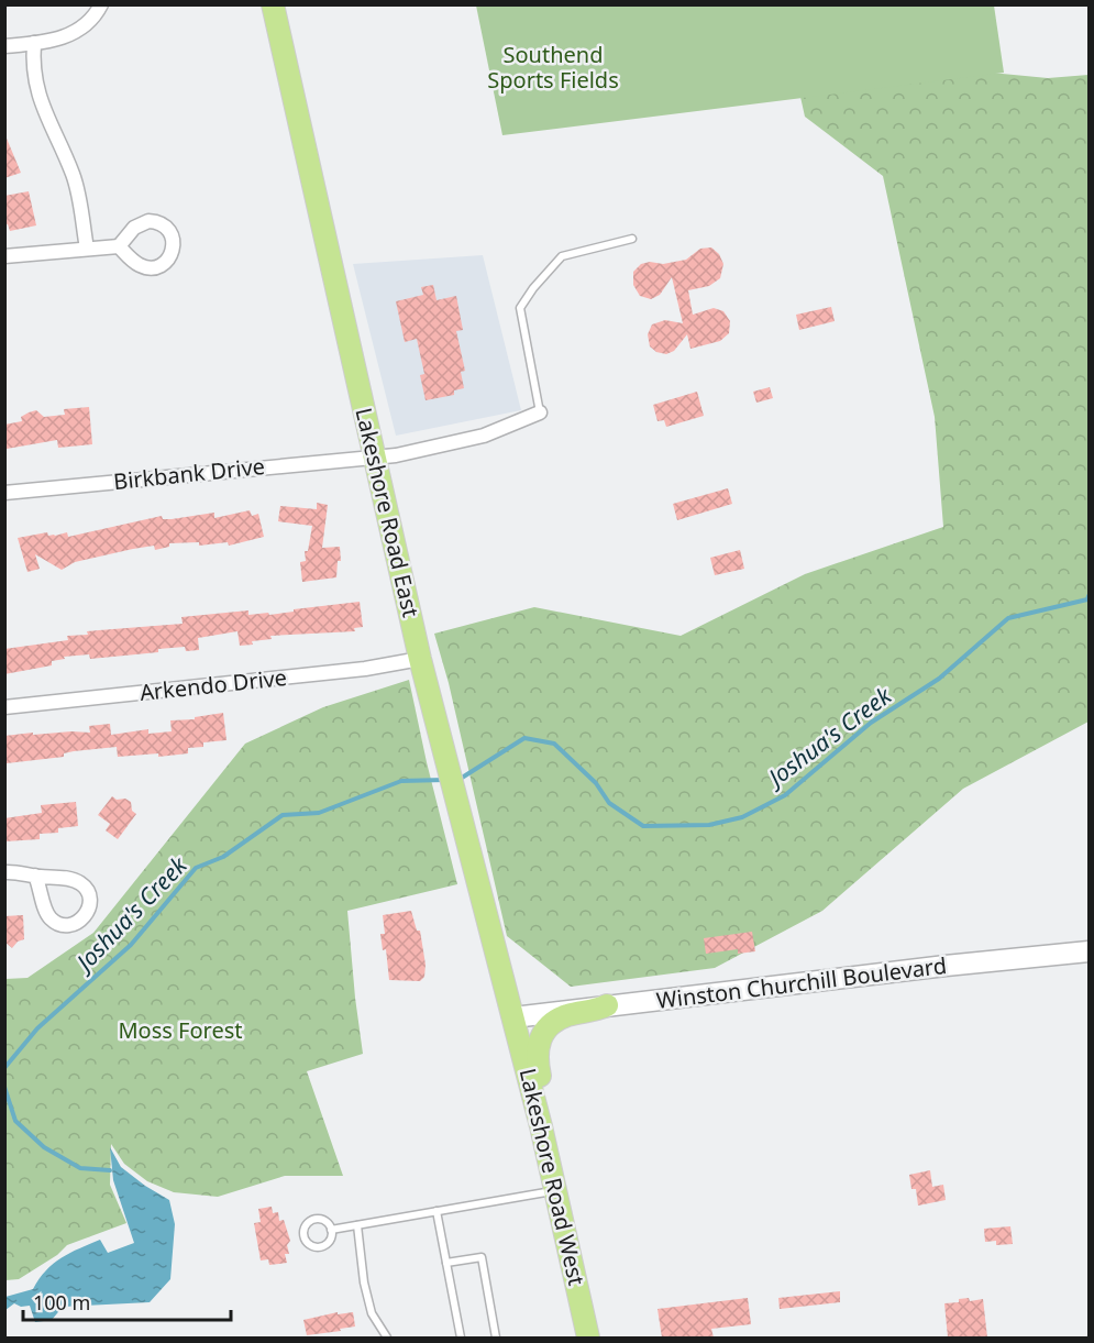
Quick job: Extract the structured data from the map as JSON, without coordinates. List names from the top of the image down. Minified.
{"streets":{"main road":["Lakeshore Road East","Winston Churchill Boulevard","Lakeshore Road West"],"street":["Birkbank Drive","Arkendo Drive"]},"crossings":[["Birkbank Drive","Lakeshore Road East"],["Lakeshore Road East","Arkendo Drive"],["Lakeshore Road East","Winston Churchill Boulevard"],["Lakeshore Road East","Lakeshore Road West"],["Winston Churchill Boulevard","Lakeshore Road West"]],"water":["Joshua's Creek"],"parks":["Southend Sports Fields","Moss Forest"],"scale_bar":"100 m"}
